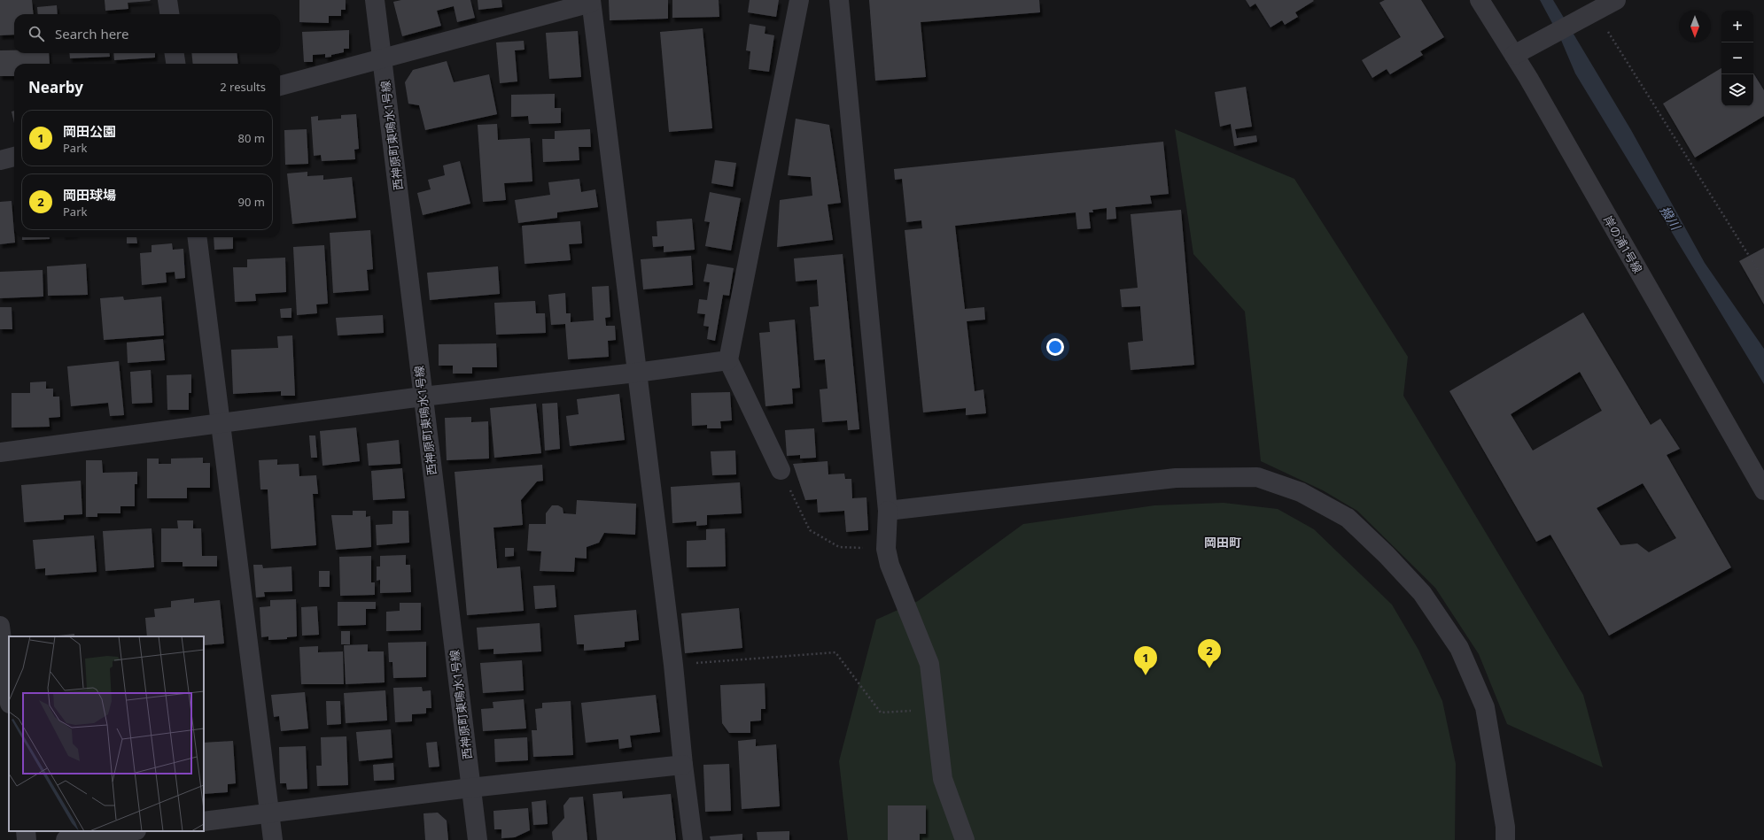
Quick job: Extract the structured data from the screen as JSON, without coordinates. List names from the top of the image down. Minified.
{"streets":{"street":["西神原町東鳴水1号線","岸の浦1号線"]},"districts":["岡田町"],"water":["撥川"],"north":"bottom","page":{"map_buttons":["+","−"],"search":"Search here","heading":["Nearby","2 results"],"list":[{"mark":"1","name":"岡田公園","note":"Park","value":"80 m"},{"mark":"2","name":"岡田球場","note":"Park","value":"90 m"}],"pins":["2","1"]}}
